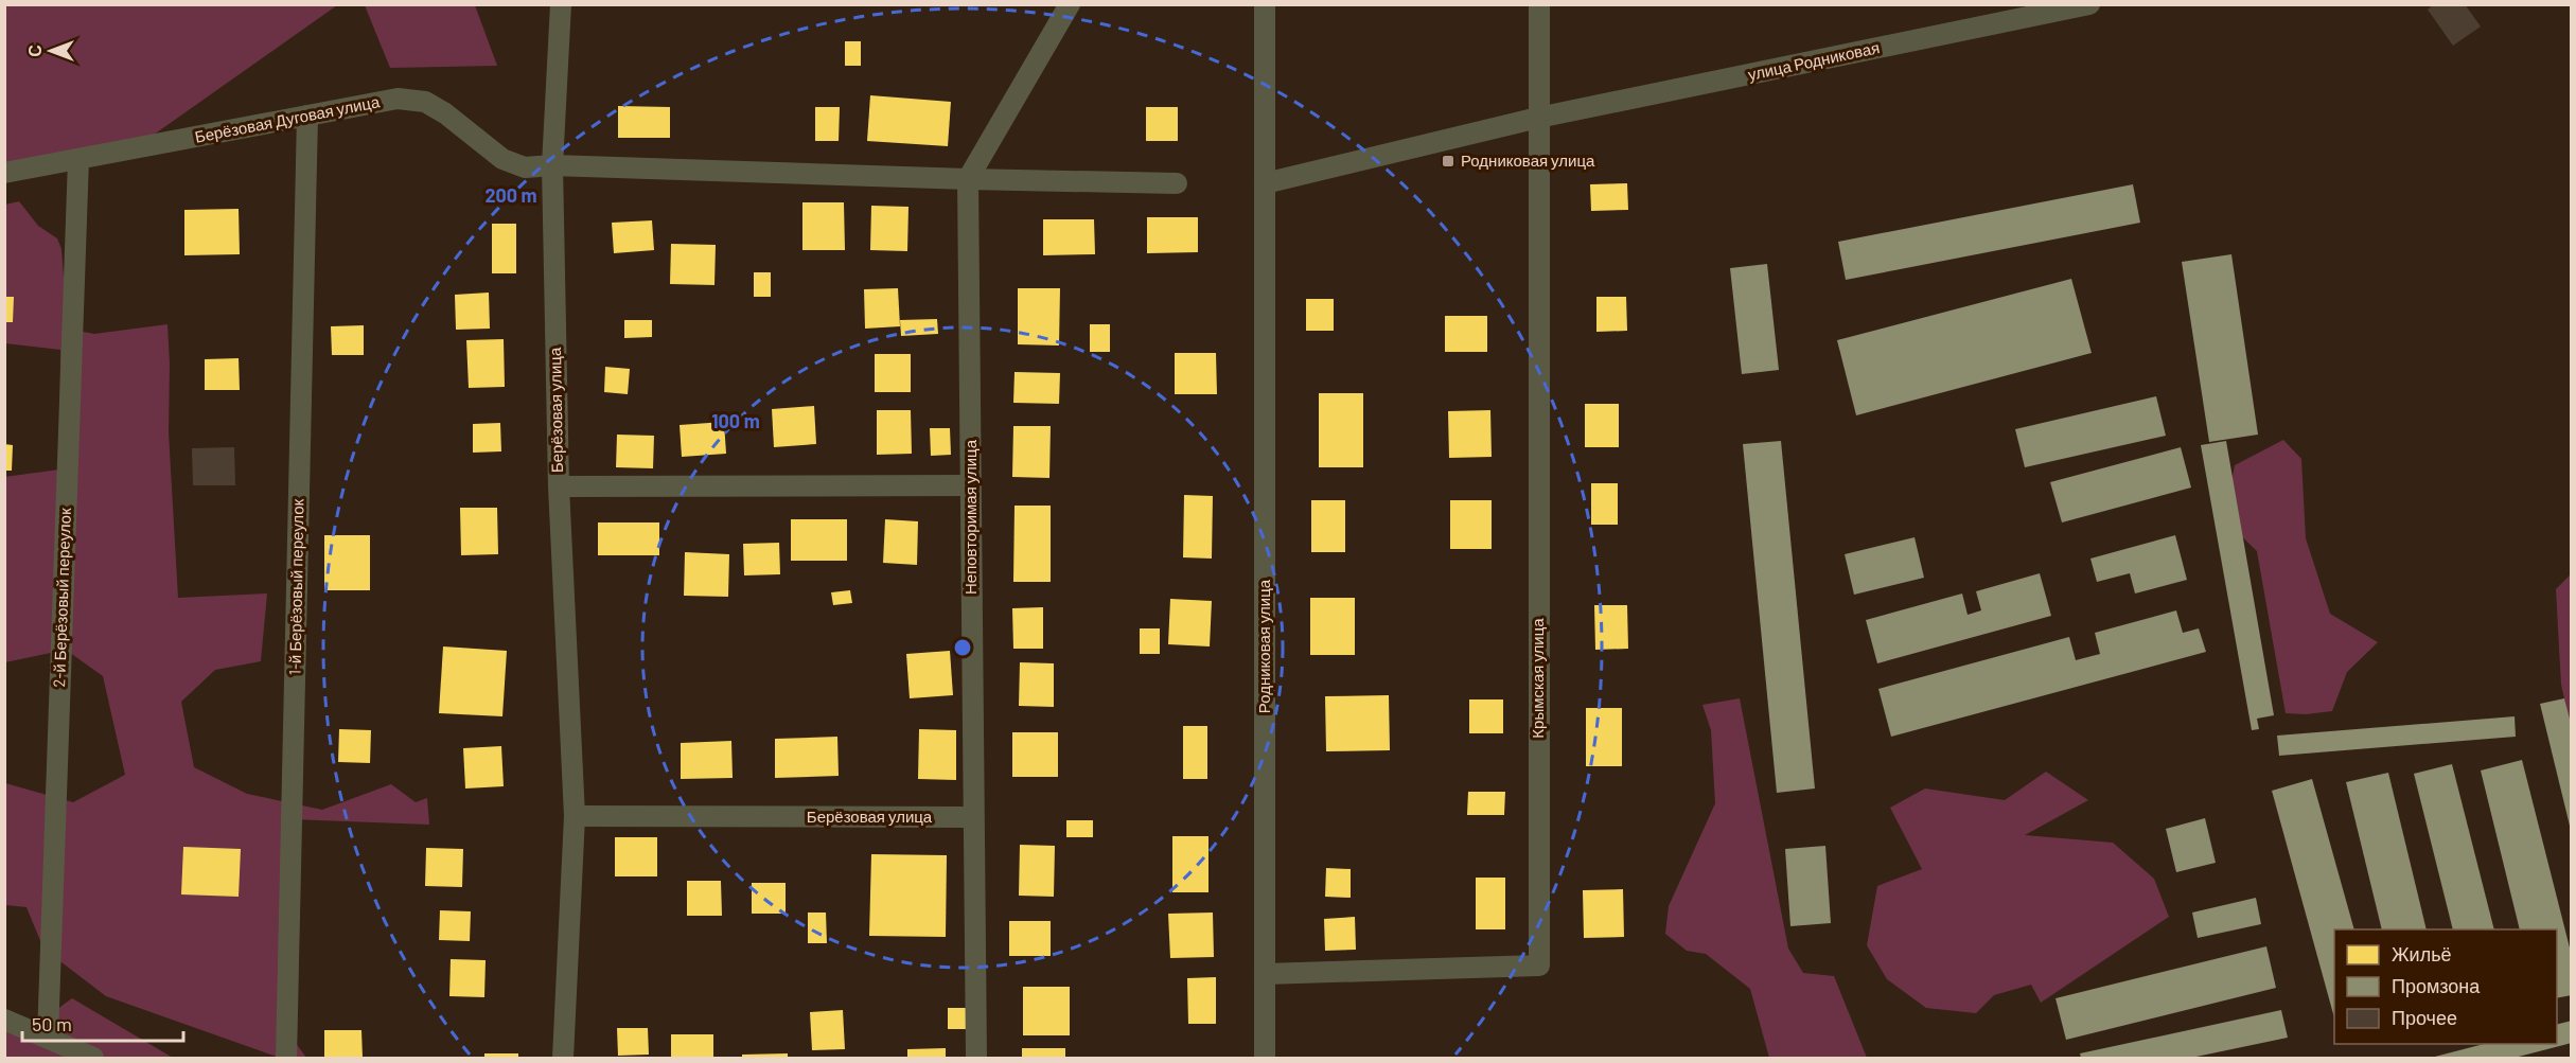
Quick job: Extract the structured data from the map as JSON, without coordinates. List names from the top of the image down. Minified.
{"streets":{"street":["улица Родниковая","Берёзовая Дуговая улица","Берёзовая улица","Неповторимая улица","1-й Берёзовый переулок","2-й Берёзовый переулок","Родниковая улица","Крымская улица"]},"crossings":[["улица Родниковая","Родниковая улица"],["улица Родниковая","Крымская улица"],["Берёзовая Дуговая улица","Берёзовая улица"],["Берёзовая Дуговая улица","Неповторимая улица"],["Берёзовая Дуговая улица","1-й Берёзовый переулок"],["Берёзовая Дуговая улица","2-й Берёзовый переулок"],["Берёзовая улица","Неповторимая улица"],["Родниковая улица","Крымская улица"]],"places":{"transit":["Родниковая улица"]},"legend":["Жильё","Промзона","Прочее"],"scale_bar":"50 m","north":"left","rings":["200 m","100 m"]}
